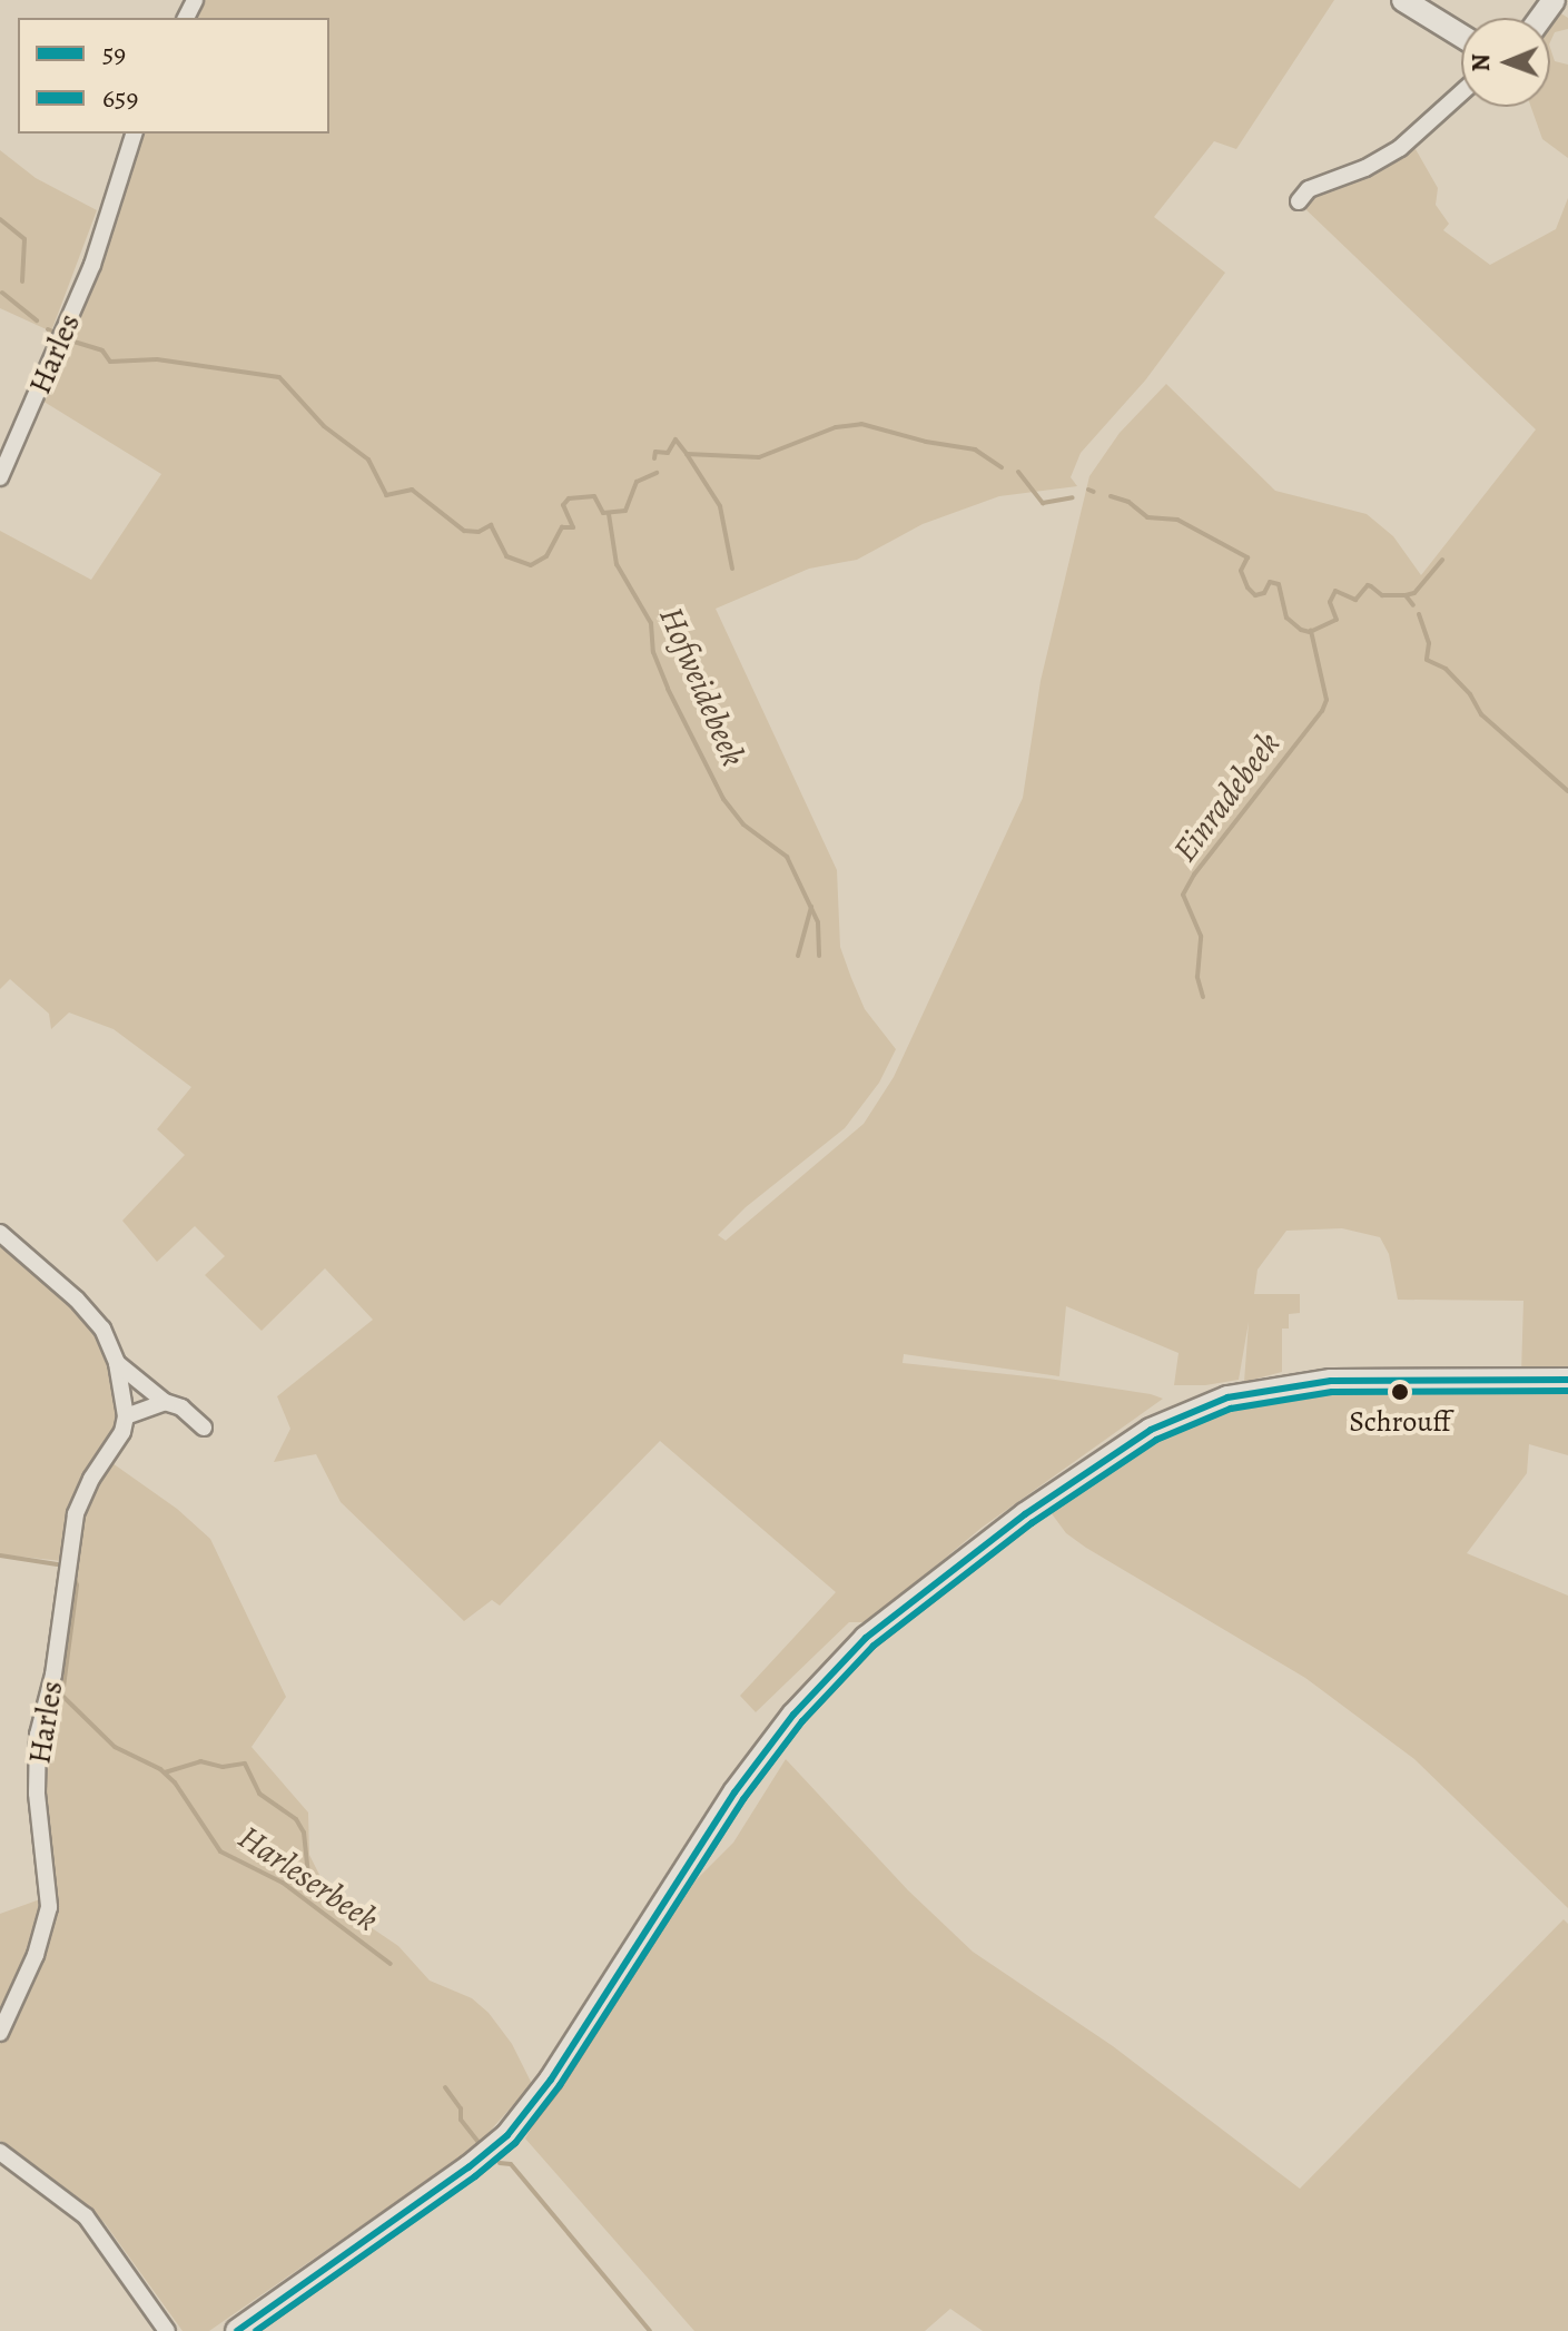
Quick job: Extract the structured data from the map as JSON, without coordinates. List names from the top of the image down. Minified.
{"streets":{"street":["Harles"]},"water":["Hofweidebeek","Einradebeek","Harleserbeek"],"places":["Schrouff"],"lines":["transit line 59","transit line 659"],"legend":["59","659"],"north":"left"}
